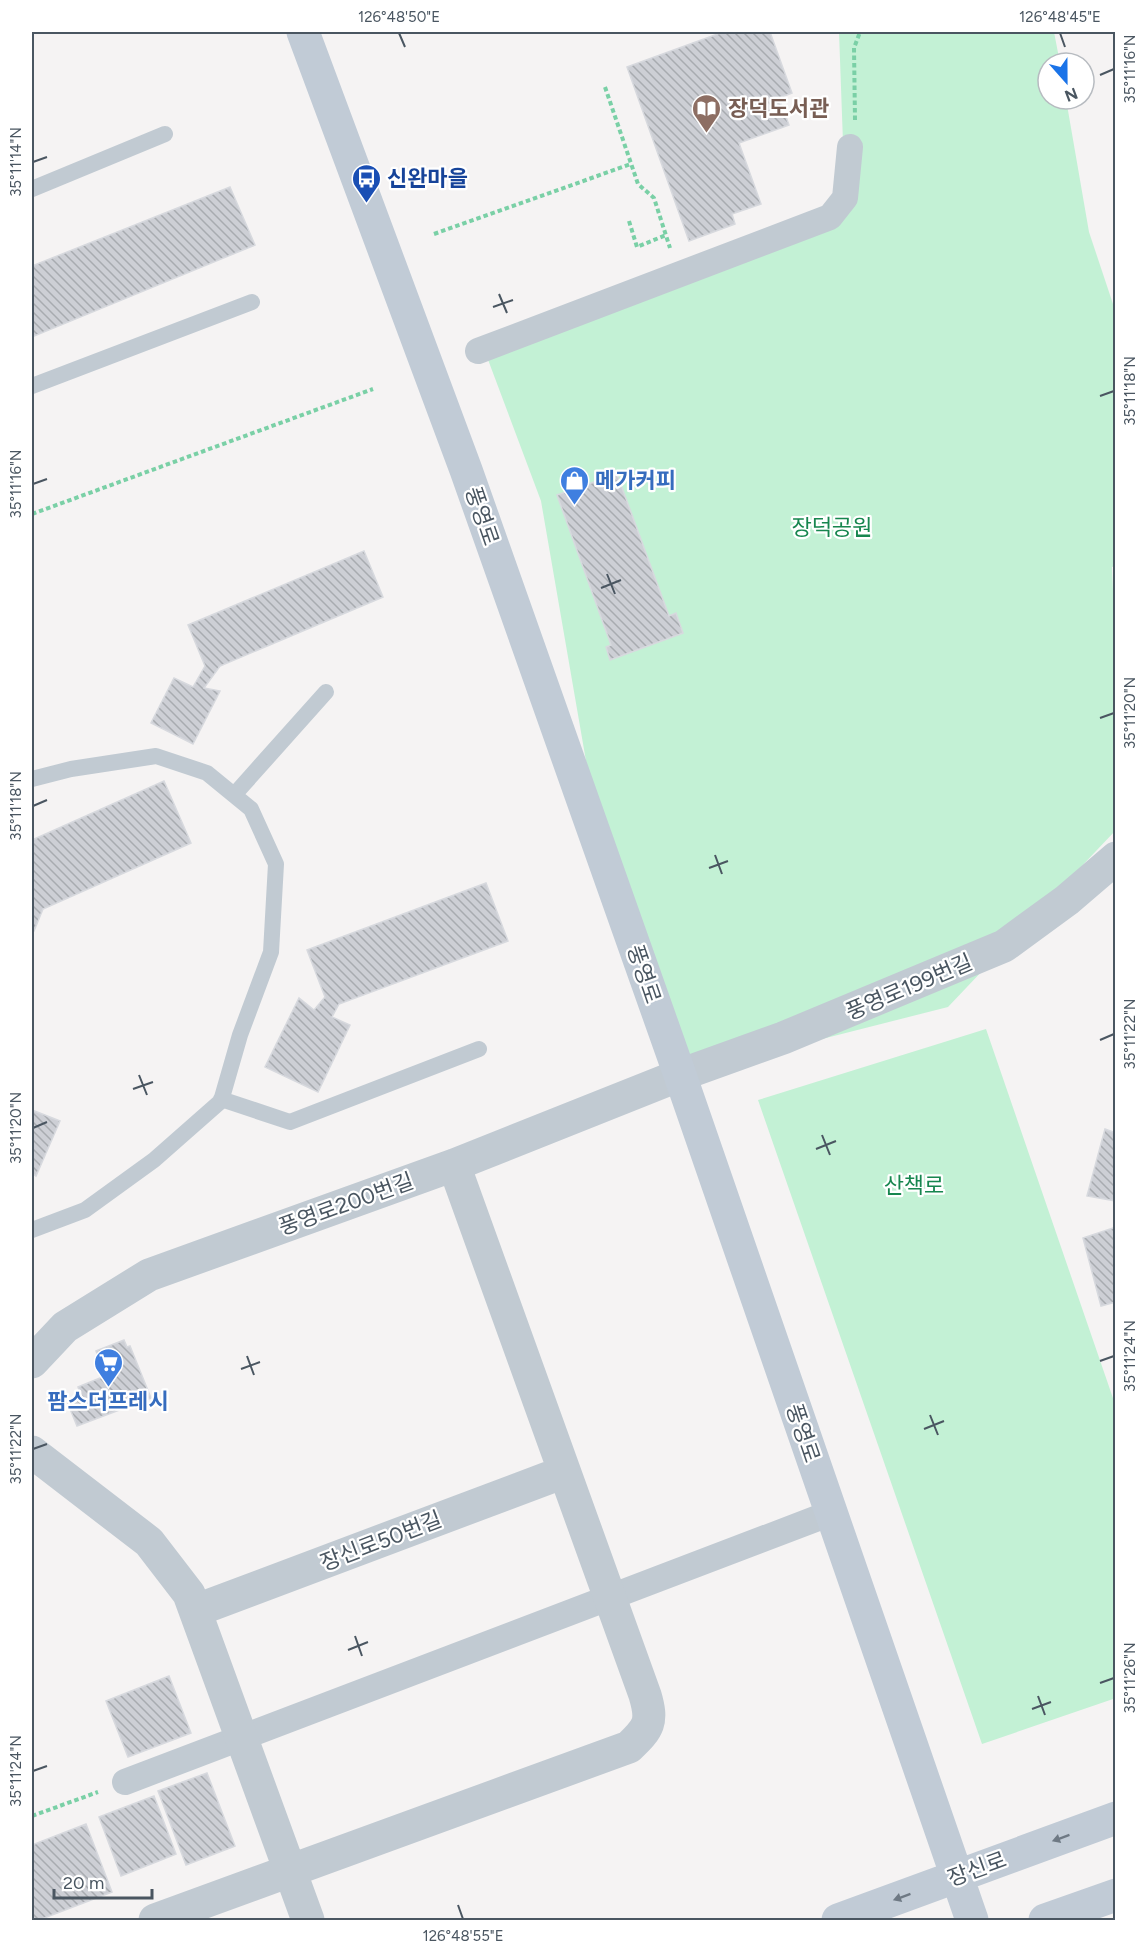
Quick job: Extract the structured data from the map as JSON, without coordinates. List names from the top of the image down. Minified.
{"streets":{"main road":["풍영로","장신로"],"street":["풍영로199번길","풍영로200번길","장신로50번길"]},"crossings":[["풍영로","풍영로199번길"],["풍영로","풍영로200번길"],["풍영로","장신로"],["풍영로199번길","풍영로200번길"]],"one_way":["장신로"],"parks":["장덕공원","산책로"],"places":{"library":["장덕도서관"],"bus stop":["신완마을"],"shop":["메가커피"],"supermarket":["팜스더프레시"]},"scale_bar":"20 m","north":"bottom","coordinates":["126°48'50\"E","126°48'45\"E","35°11'16\"N","35°11'14\"N","35°11'18\"N","35°11'20\"N","35°11'22\"N","35°11'24\"N","35°11'26\"N","126°48'55\"E"]}
